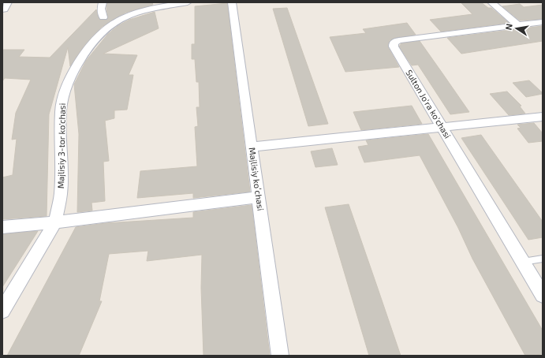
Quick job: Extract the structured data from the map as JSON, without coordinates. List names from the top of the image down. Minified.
{"streets":{"street":["Sulton Jo'ra ko'chasi","Majlisiy 3-tor ko'chasi","Majlisiy koʻchasi"]},"north":"left"}
